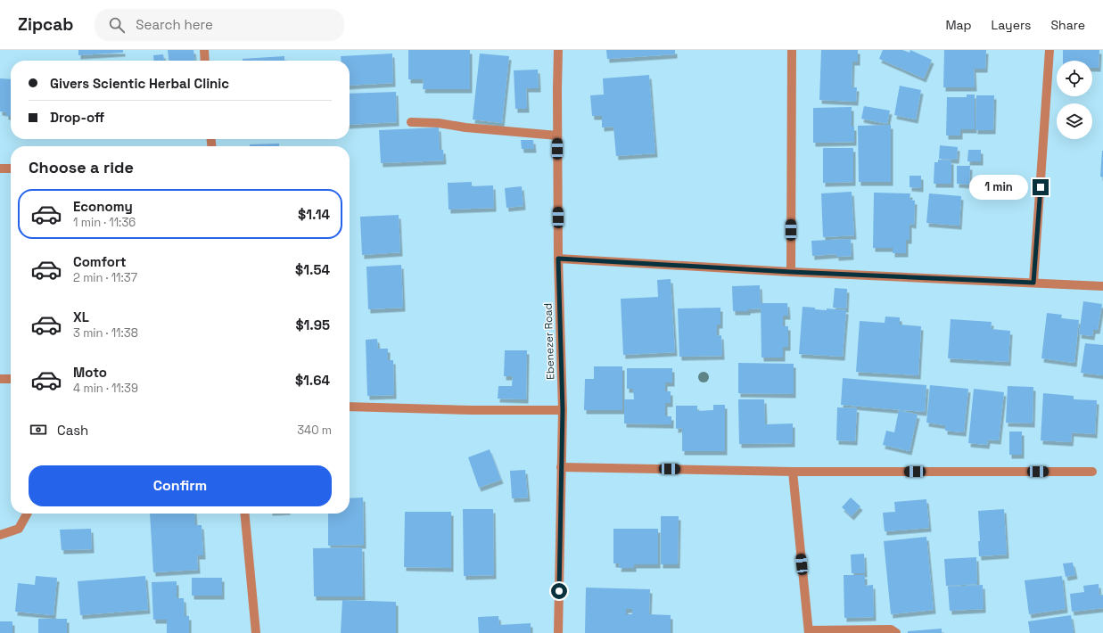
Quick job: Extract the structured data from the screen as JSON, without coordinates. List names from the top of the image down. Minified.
{"streets":{"street":["Ebenezer Road"]},"page":{"header":"Zipcab","search":"Search here","nav":["Map","Layers","Share"],"banner":["Givers Scientic Herbal Clinic","Drop-off"],"heading":"Choose a ride","bubble":"1 min","list":[{"name":"Economy","note":"1 min · 11:36","value":"$1.14"},{"name":"Comfort","note":"2 min · 11:37","value":"$1.54"},{"name":"XL","note":"3 min · 11:38","value":"$1.95"},{"name":"Moto","note":"4 min · 11:39","value":"$1.64"}],"pay":["Cash","340 m"],"buttons":"Confirm"}}
